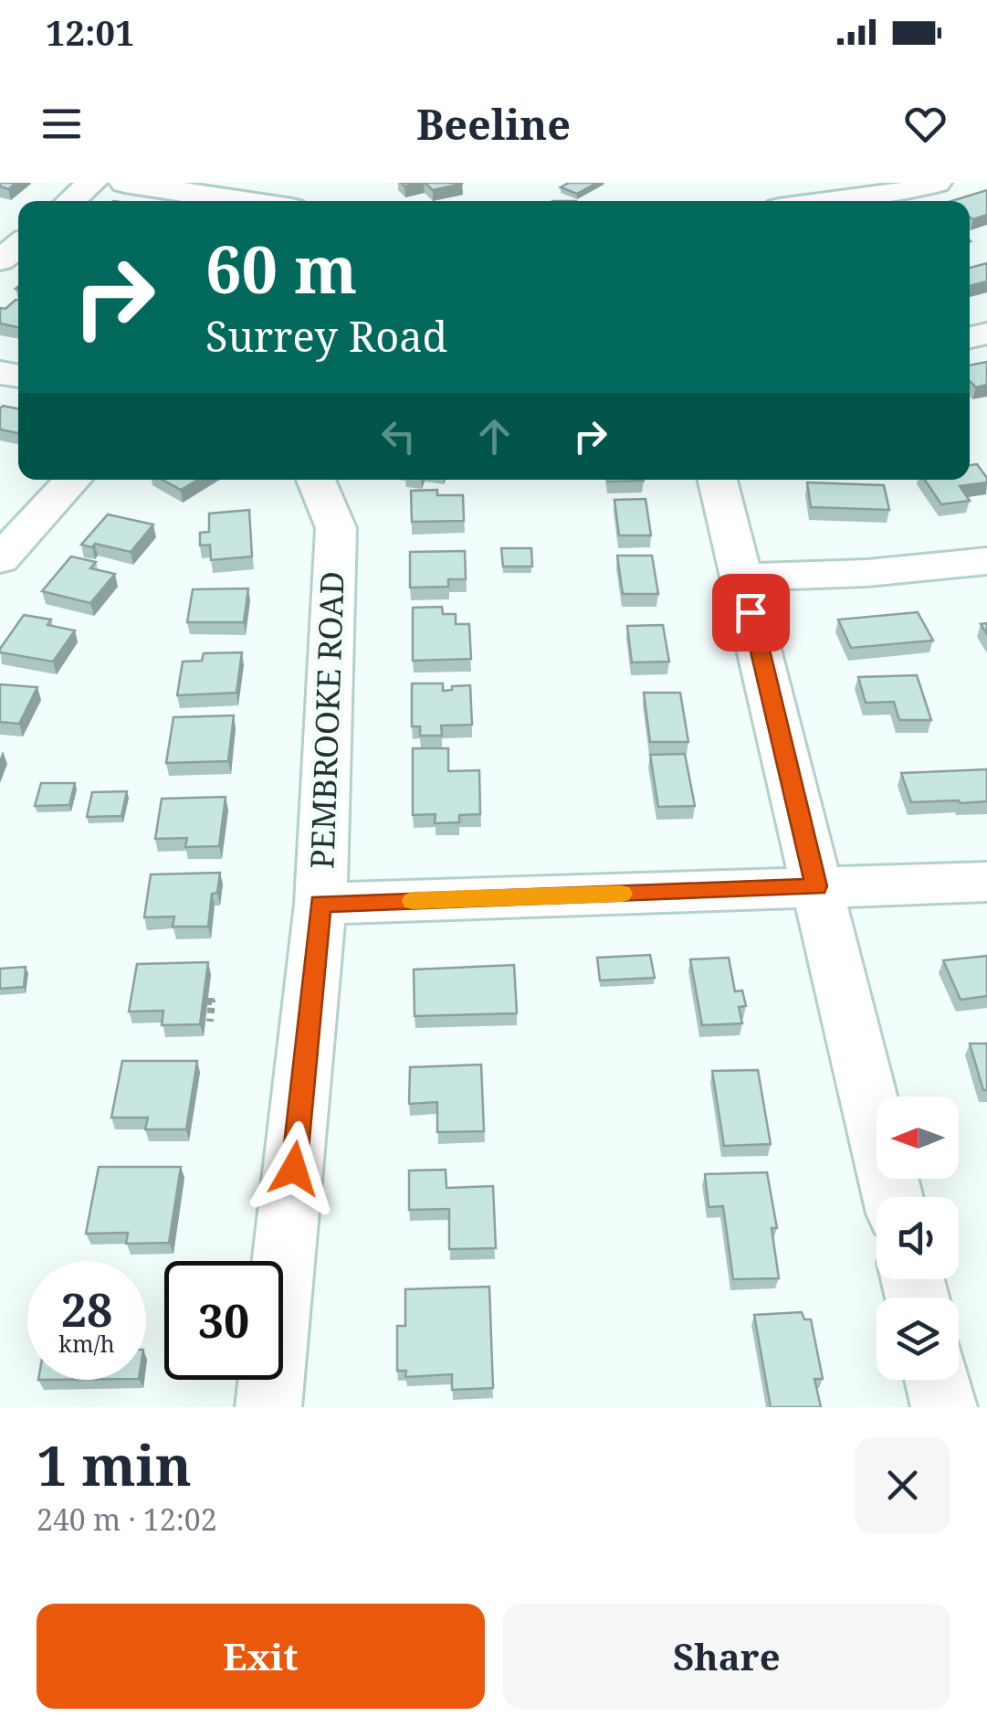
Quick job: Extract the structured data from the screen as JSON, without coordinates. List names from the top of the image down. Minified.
{"streets":{"street":["PEMBROOKE ROAD"]},"north":"left","page":{"status":"12:01","header":"Beeline","turn":["60 m","Surrey Road"],"speed":"28 km/h","limit":"30","heading":["1 min","240 m · 12:02"],"buttons":["Exit","Share"]}}
